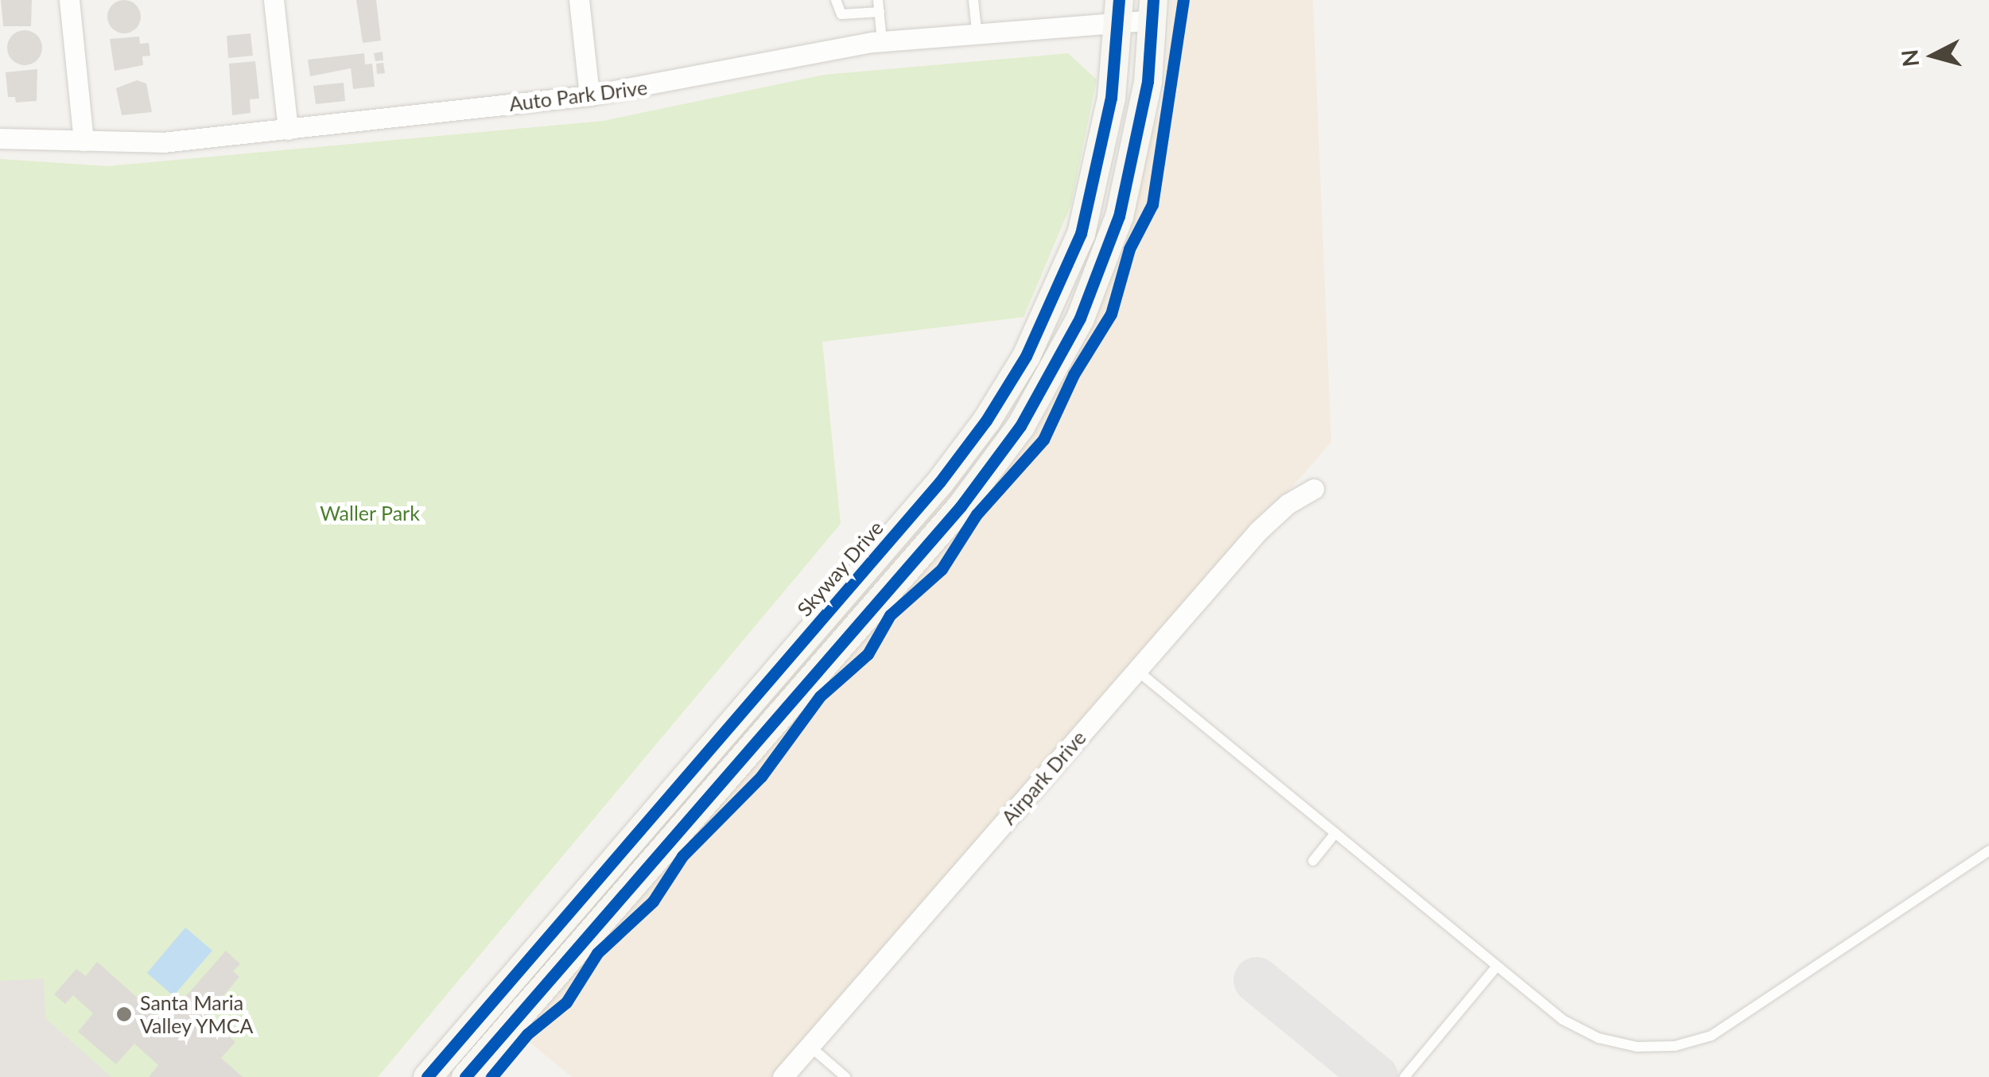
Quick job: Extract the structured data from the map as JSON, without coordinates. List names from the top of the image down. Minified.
{"streets":{"main road":["Skyway Drive"],"street":["Auto Park Drive","Airpark Drive"]},"crossings":[["Auto Park Drive","Skyway Drive"]],"parks":["Waller Park"],"places":["Santa Maria Valley YMCA"],"north":"left"}
